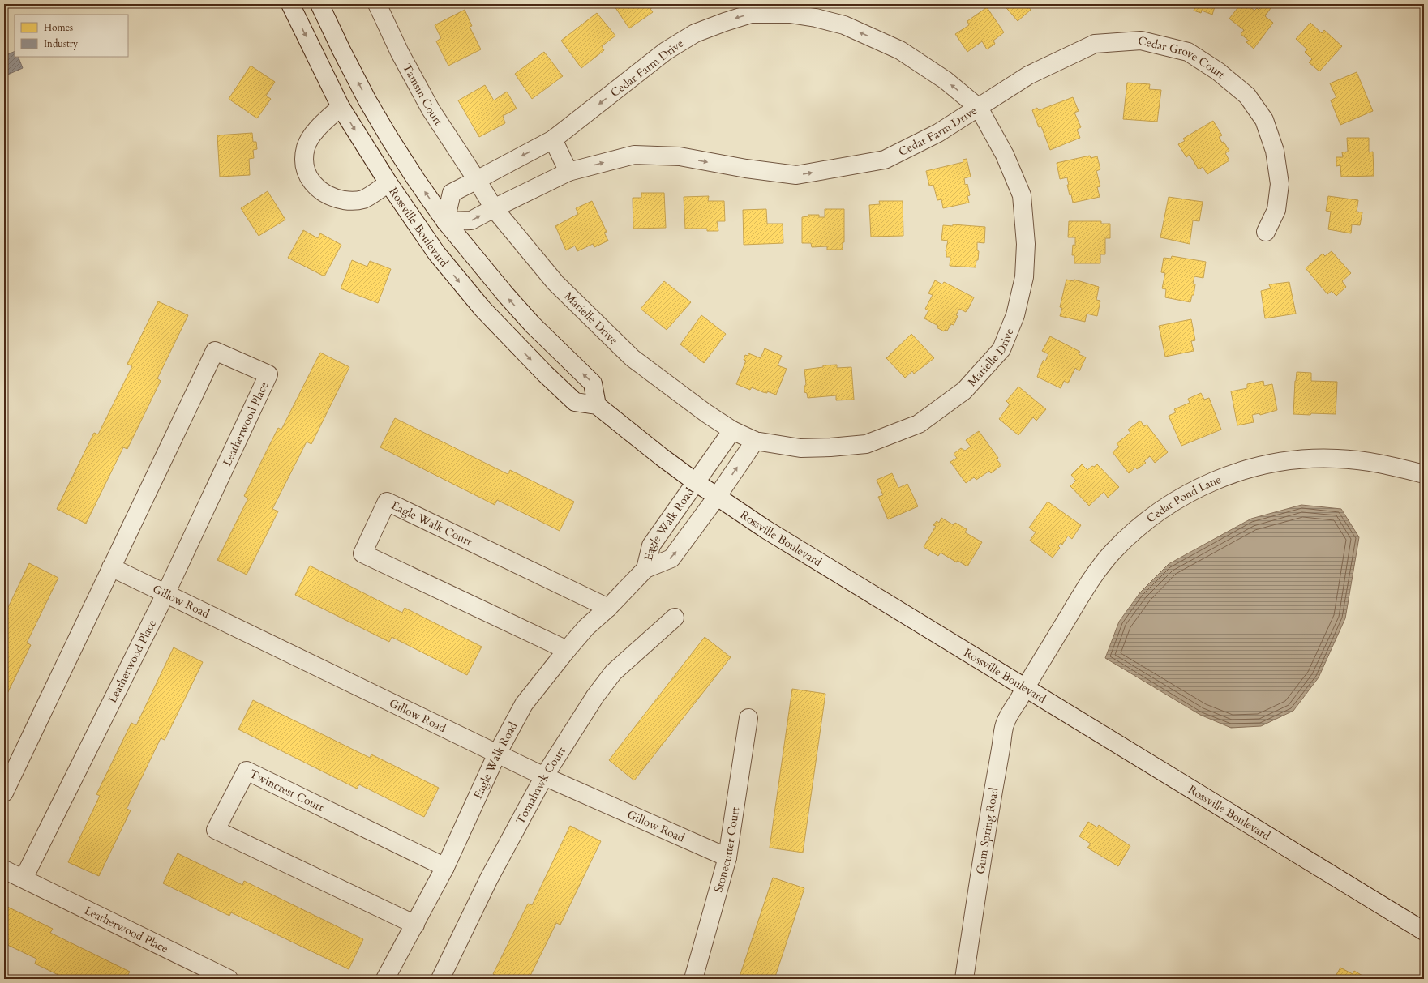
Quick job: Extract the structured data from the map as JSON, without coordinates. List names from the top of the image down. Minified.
{"streets":{"street":["Cedar Grove Court","Cedar Farm Drive","Tamsin Court","Rossville Boulevard","Marielle Drive","Leatherwood Place","Cedar Pond Lane","Eagle Walk Court","Eagle Walk Road","Gillow Road","Tomahawk Court","Twincrest Court","Gum Spring Road","Stonecutter Court"]},"crossings":[["Cedar Grove Court","Cedar Farm Drive"],["Cedar Grove Court","Marielle Drive"],["Cedar Farm Drive","Tamsin Court"],["Cedar Farm Drive","Marielle Drive"],["Tamsin Court","Marielle Drive"],["Rossville Boulevard","Cedar Pond Lane"],["Rossville Boulevard","Eagle Walk Road"],["Rossville Boulevard","Gum Spring Road"],["Leatherwood Place","Gillow Road"],["Cedar Pond Lane","Gum Spring Road"],["Eagle Walk Court","Eagle Walk Road"],["Eagle Walk Road","Gillow Road"],["Eagle Walk Road","Twincrest Court"],["Gillow Road","Tomahawk Court"],["Gillow Road","Stonecutter Court"]],"legend":["Homes","Industry"]}
